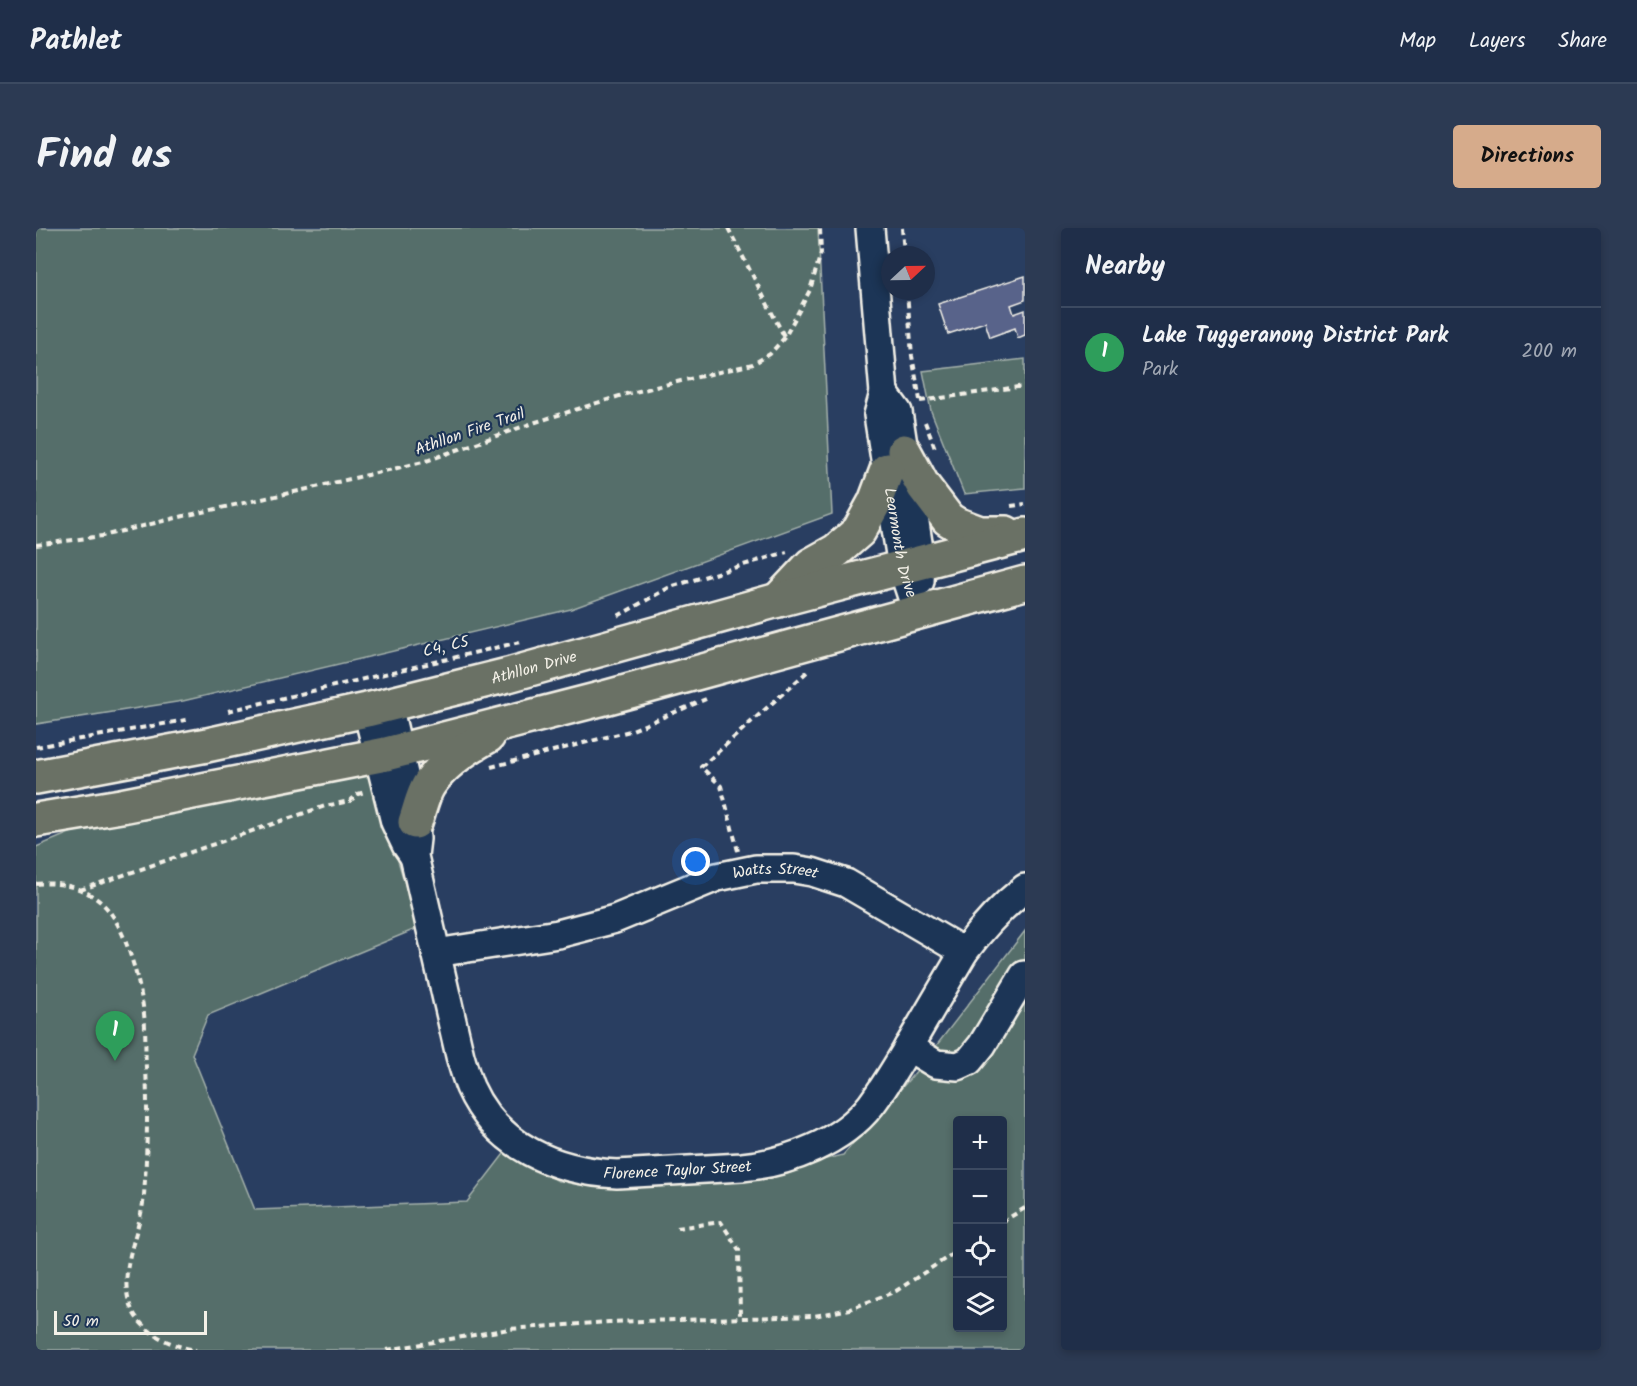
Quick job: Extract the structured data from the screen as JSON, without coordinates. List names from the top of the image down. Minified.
{"streets":{"main road":["Athllon Drive"],"street":["Learmonth Drive","Watts Street","Florence Taylor Street"],"path":["Athllon Fire Trail","C4, C5"]},"crossings":[["Learmonth Drive","Athllon Drive"],["Athllon Drive","Florence Taylor Street"],["Watts Street","Florence Taylor Street"]],"scale_bar":"50 m","north":"right","page":{"header":"Pathlet","nav":["Map","Layers","Share"],"title":"Find us","buttons":"Directions","heading":"Nearby","list":[{"mark":"1","name":"Lake Tuggeranong District Park","note":"Park","value":"200 m"}],"pins":"1","map_buttons":["+","−"],"scale":"50 m"}}
